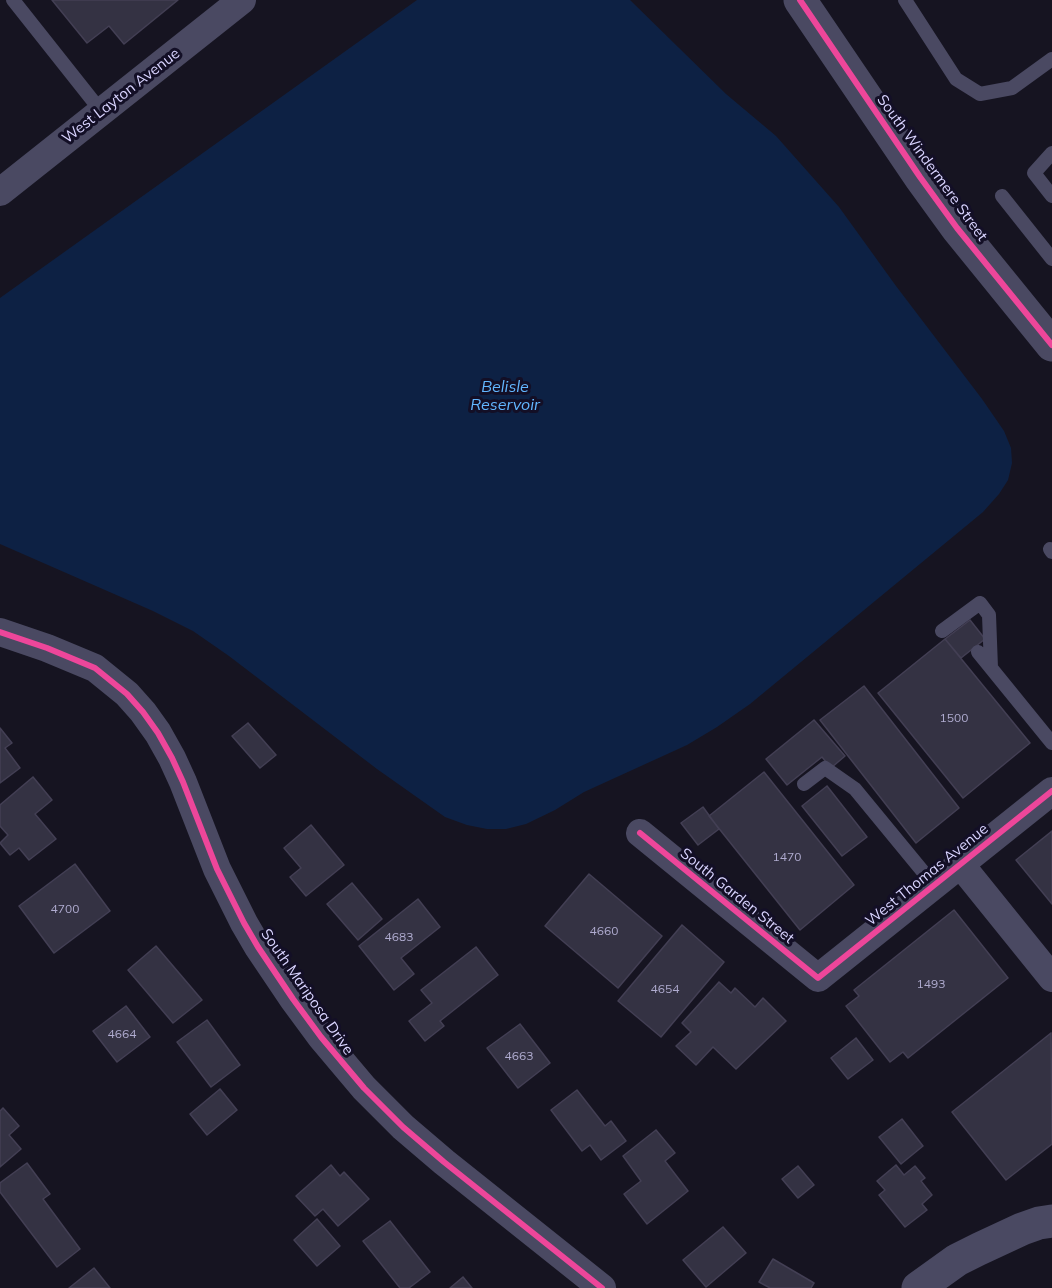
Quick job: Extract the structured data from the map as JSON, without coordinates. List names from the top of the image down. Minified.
{"streets":{"street":["West Layton Avenue","South Windermere Street","West Thomas Avenue","South Garden Street","South Mariposa Drive"]},"crossings":[["West Thomas Avenue","South Garden Street"]],"water":["Belisle Reservoir"],"house_numbers":["1500","1470","4700","4660","4683","1493","4654","4664","4663"]}
